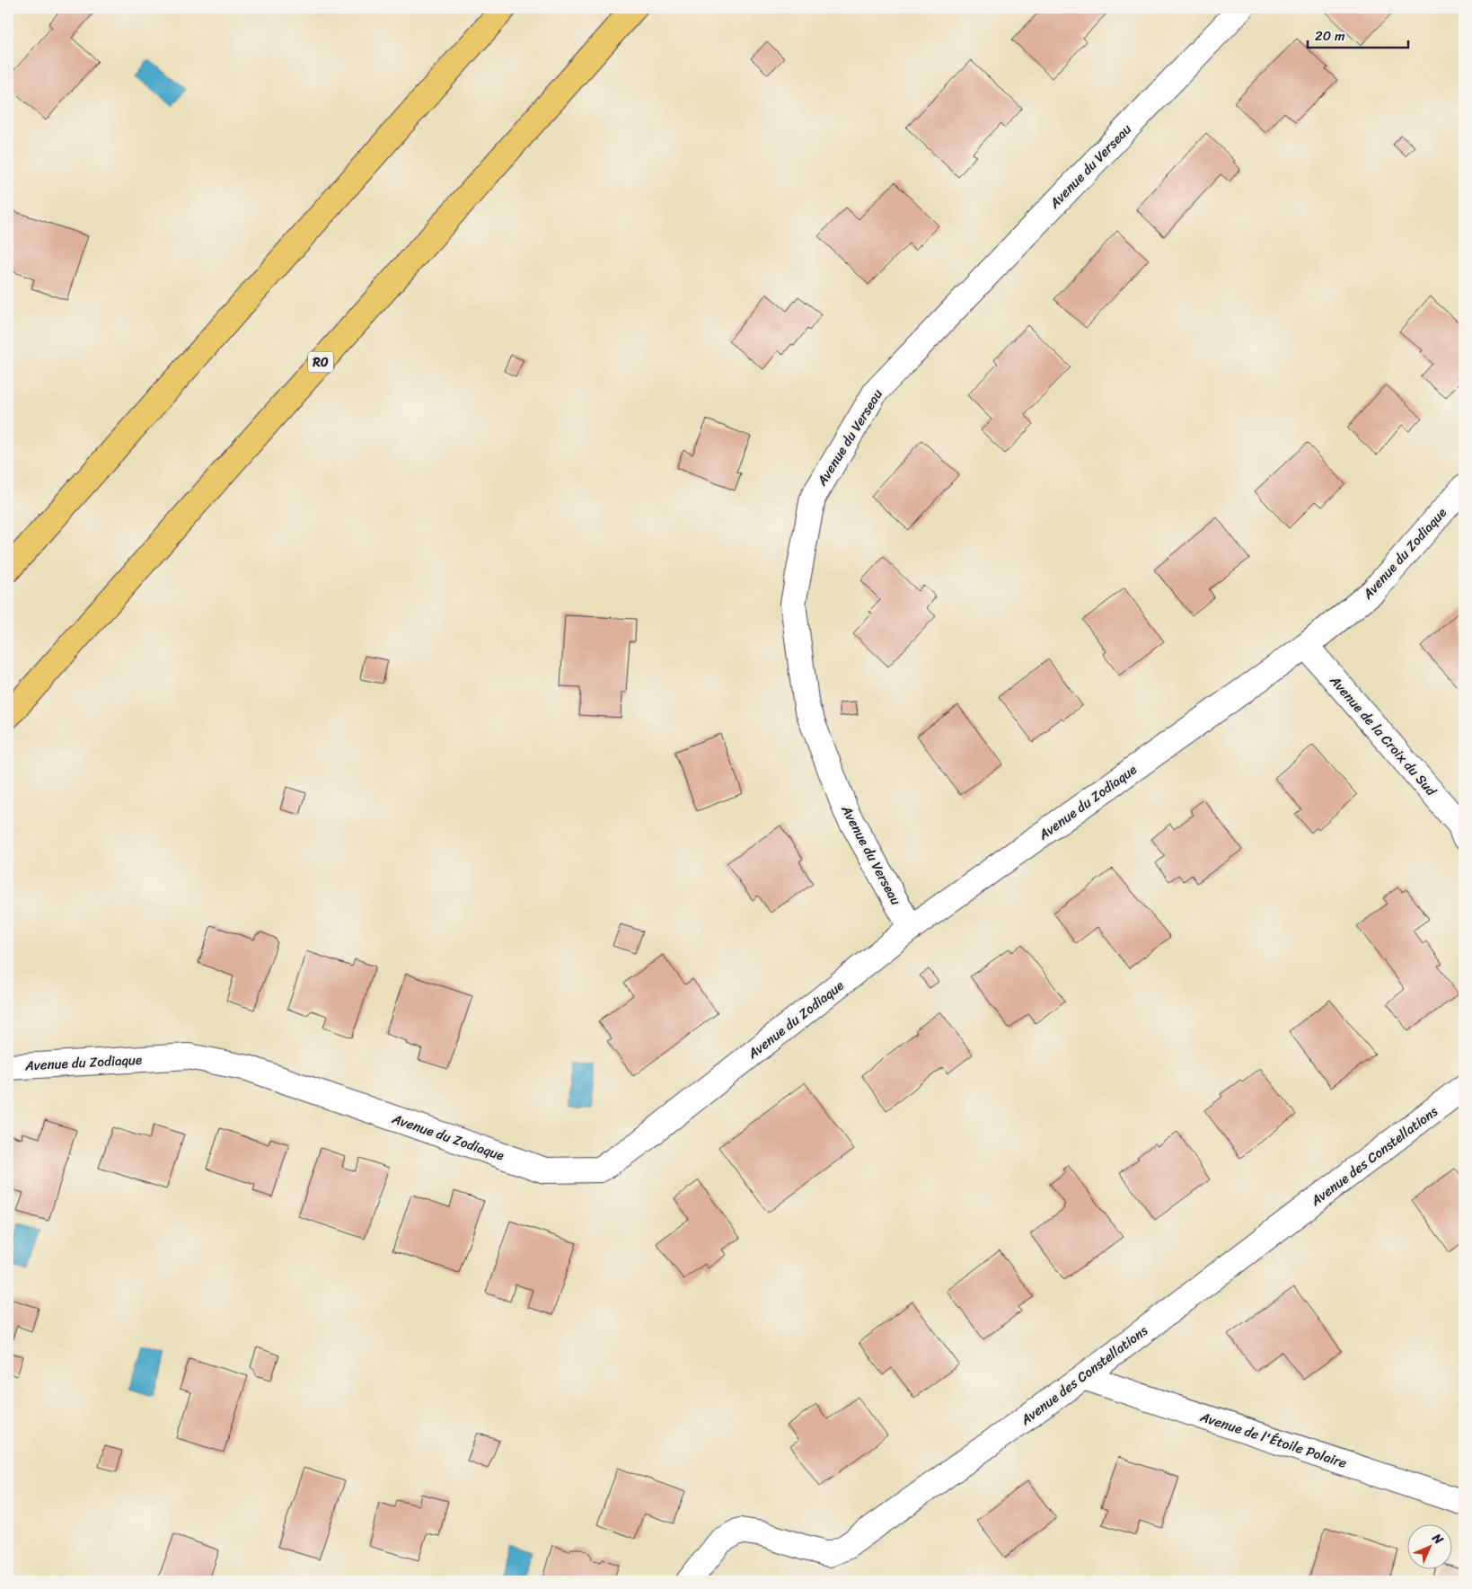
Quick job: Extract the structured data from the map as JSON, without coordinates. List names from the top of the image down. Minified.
{"streets":{"highway":["R0"],"street":["Avenue du Verseau","Avenue du Zodiaque","Avenue de la Croix du Sud","Avenue des Constellations","Avenue de l'Étoile Polaire"]},"crossings":[["Avenue du Verseau","Avenue du Zodiaque"],["Avenue du Zodiaque","Avenue de la Croix du Sud"],["Avenue des Constellations","Avenue de l'Étoile Polaire"]],"scale_bar":"20 m","north":"top right"}
